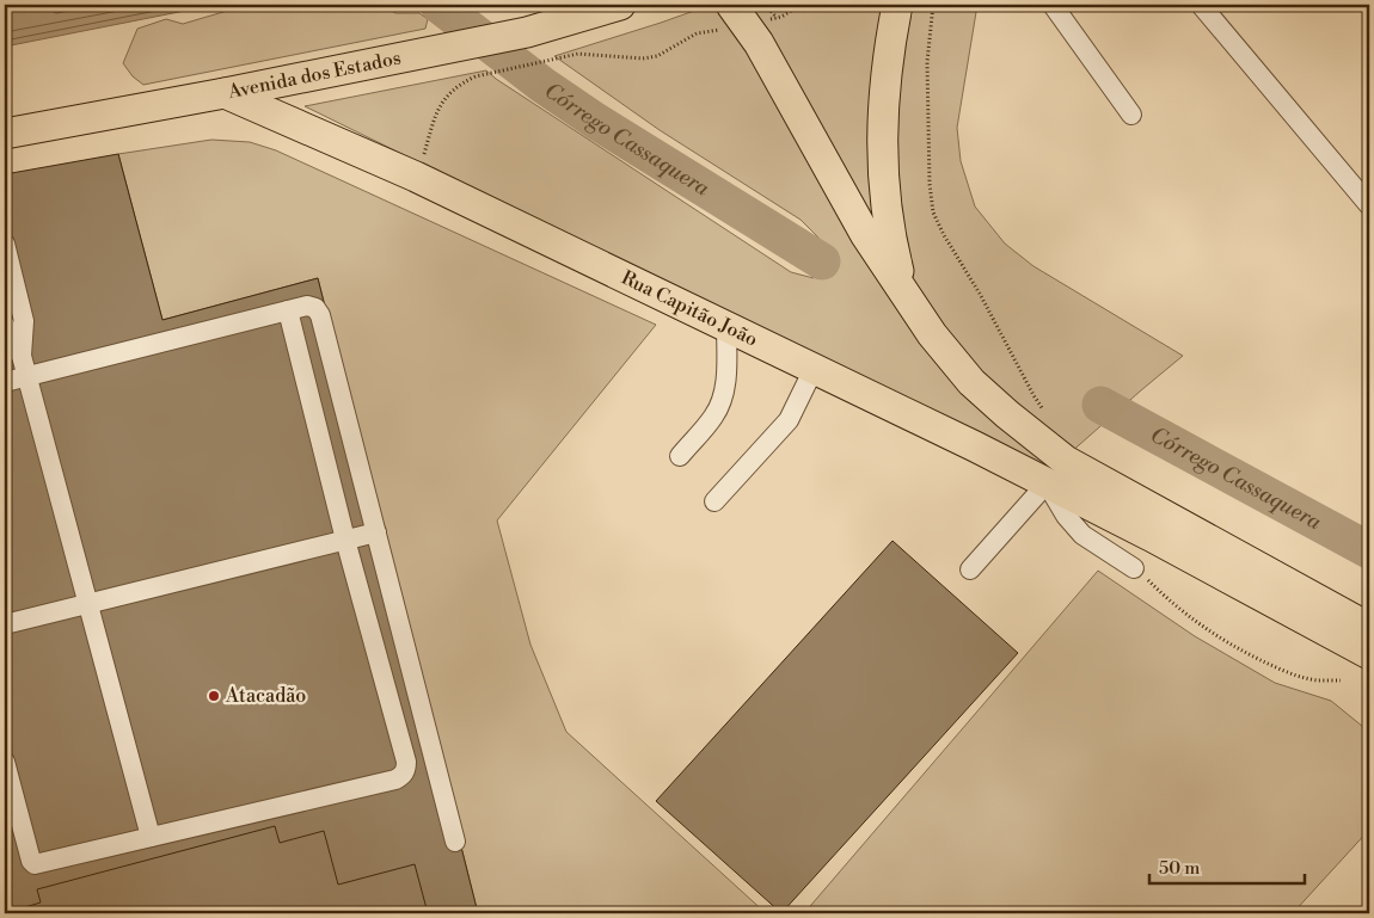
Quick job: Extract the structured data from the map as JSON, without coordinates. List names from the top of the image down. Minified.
{"streets":{"highway":["Avenida dos Estados","Rua Capitão João"]},"crossings":[["Avenida dos Estados","Rua Capitão João"]],"water":["Córrego Cassaquera"],"places":["Atacadão"],"scale_bar":"50 m"}
